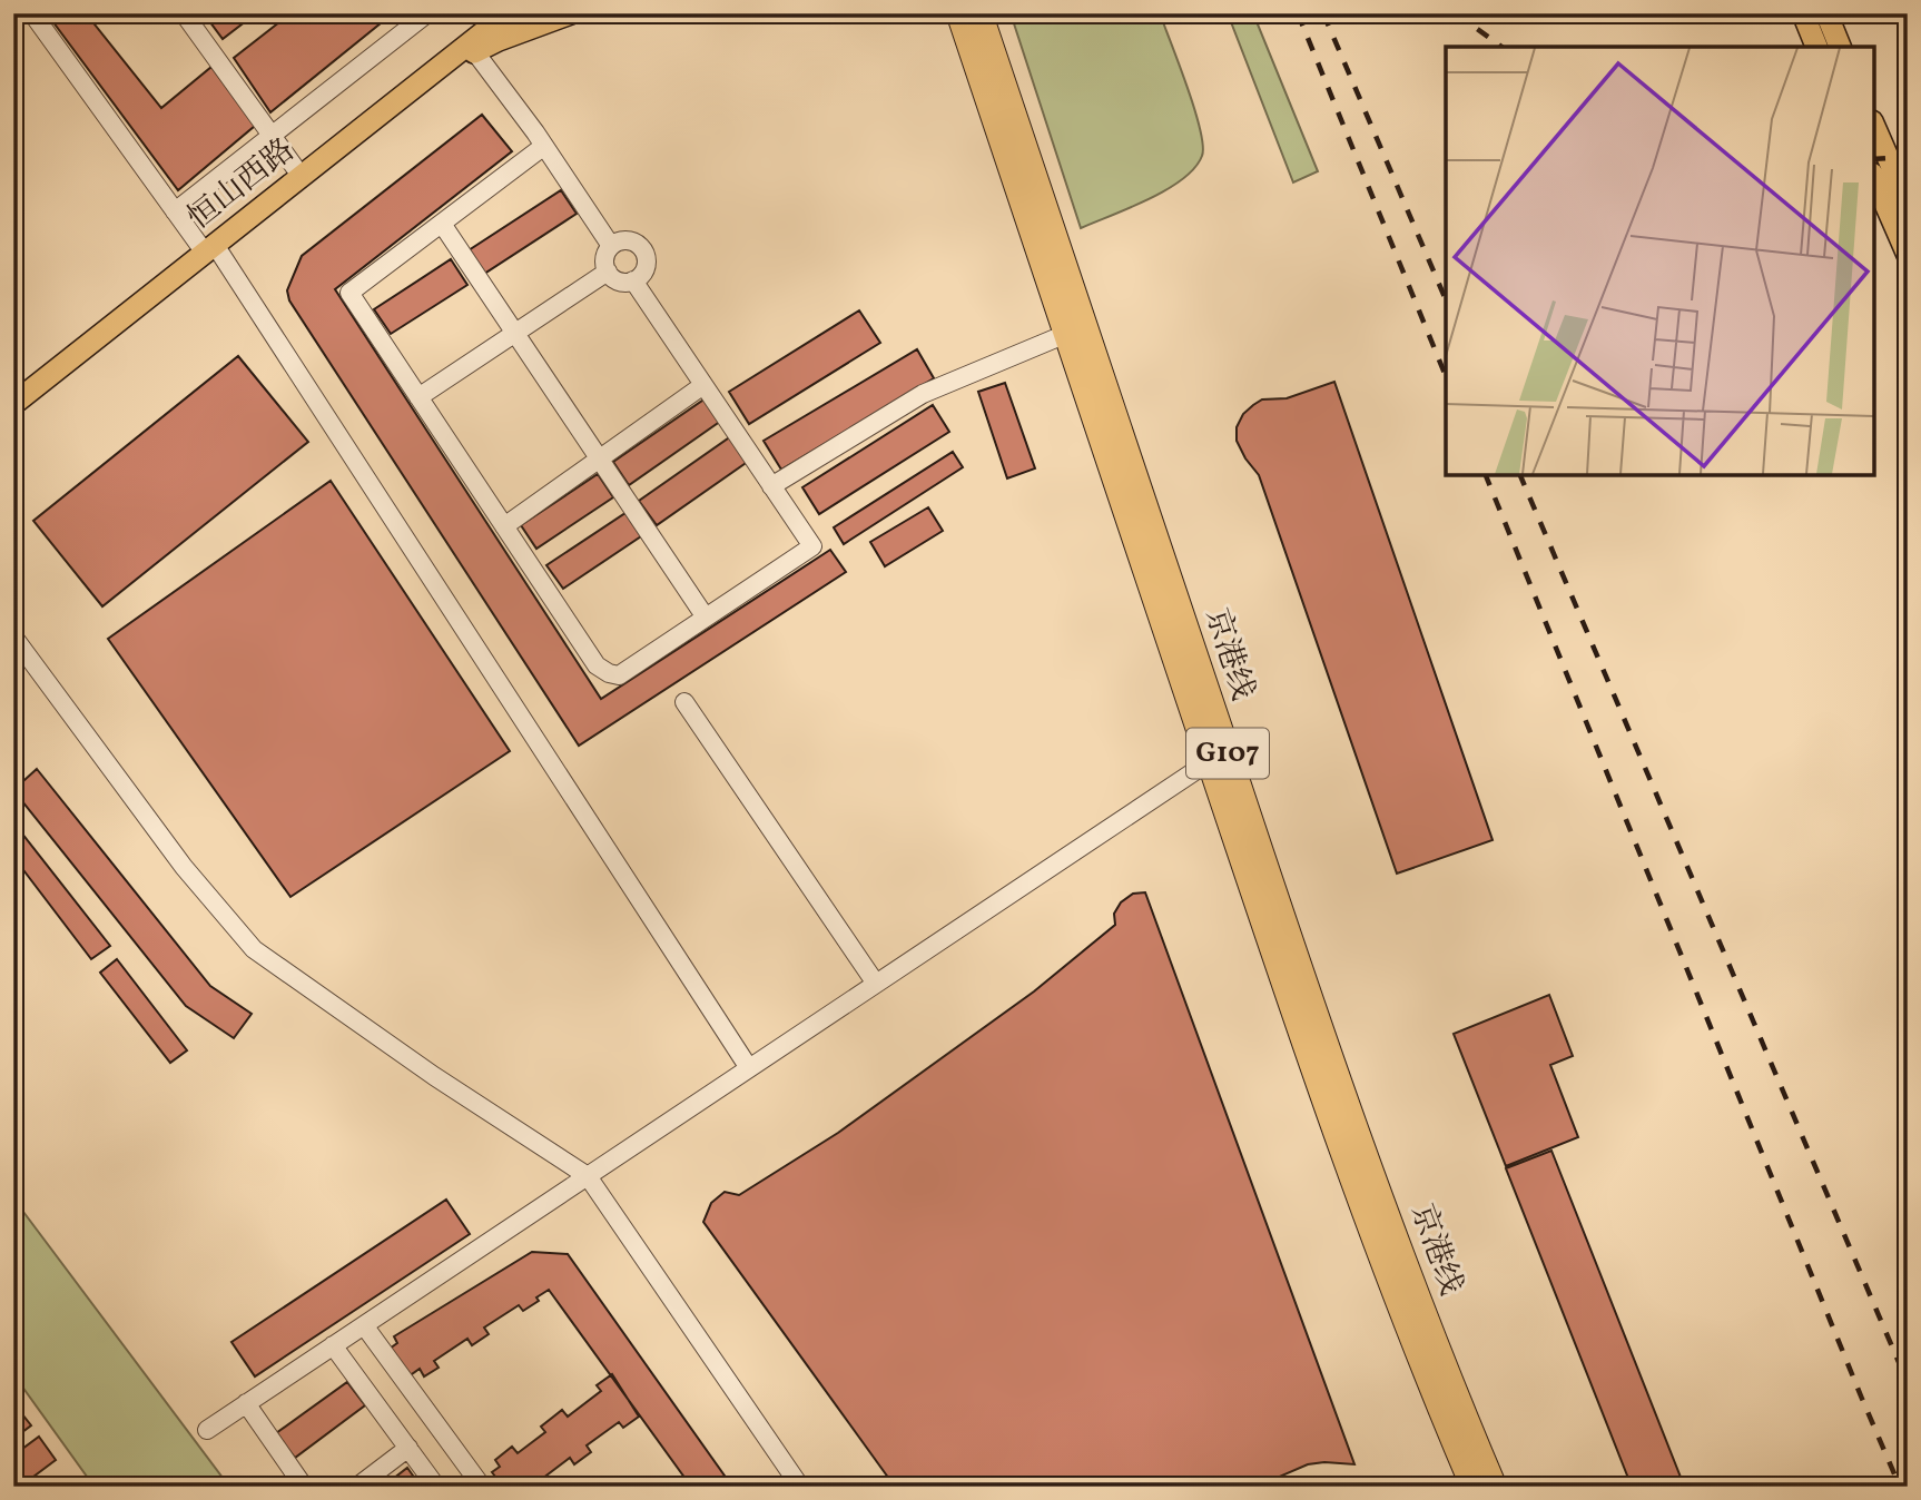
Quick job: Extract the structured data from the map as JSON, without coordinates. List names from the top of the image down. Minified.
{"streets":{"highway":["京港线","G107"],"main road":["恒山西路"]}}
